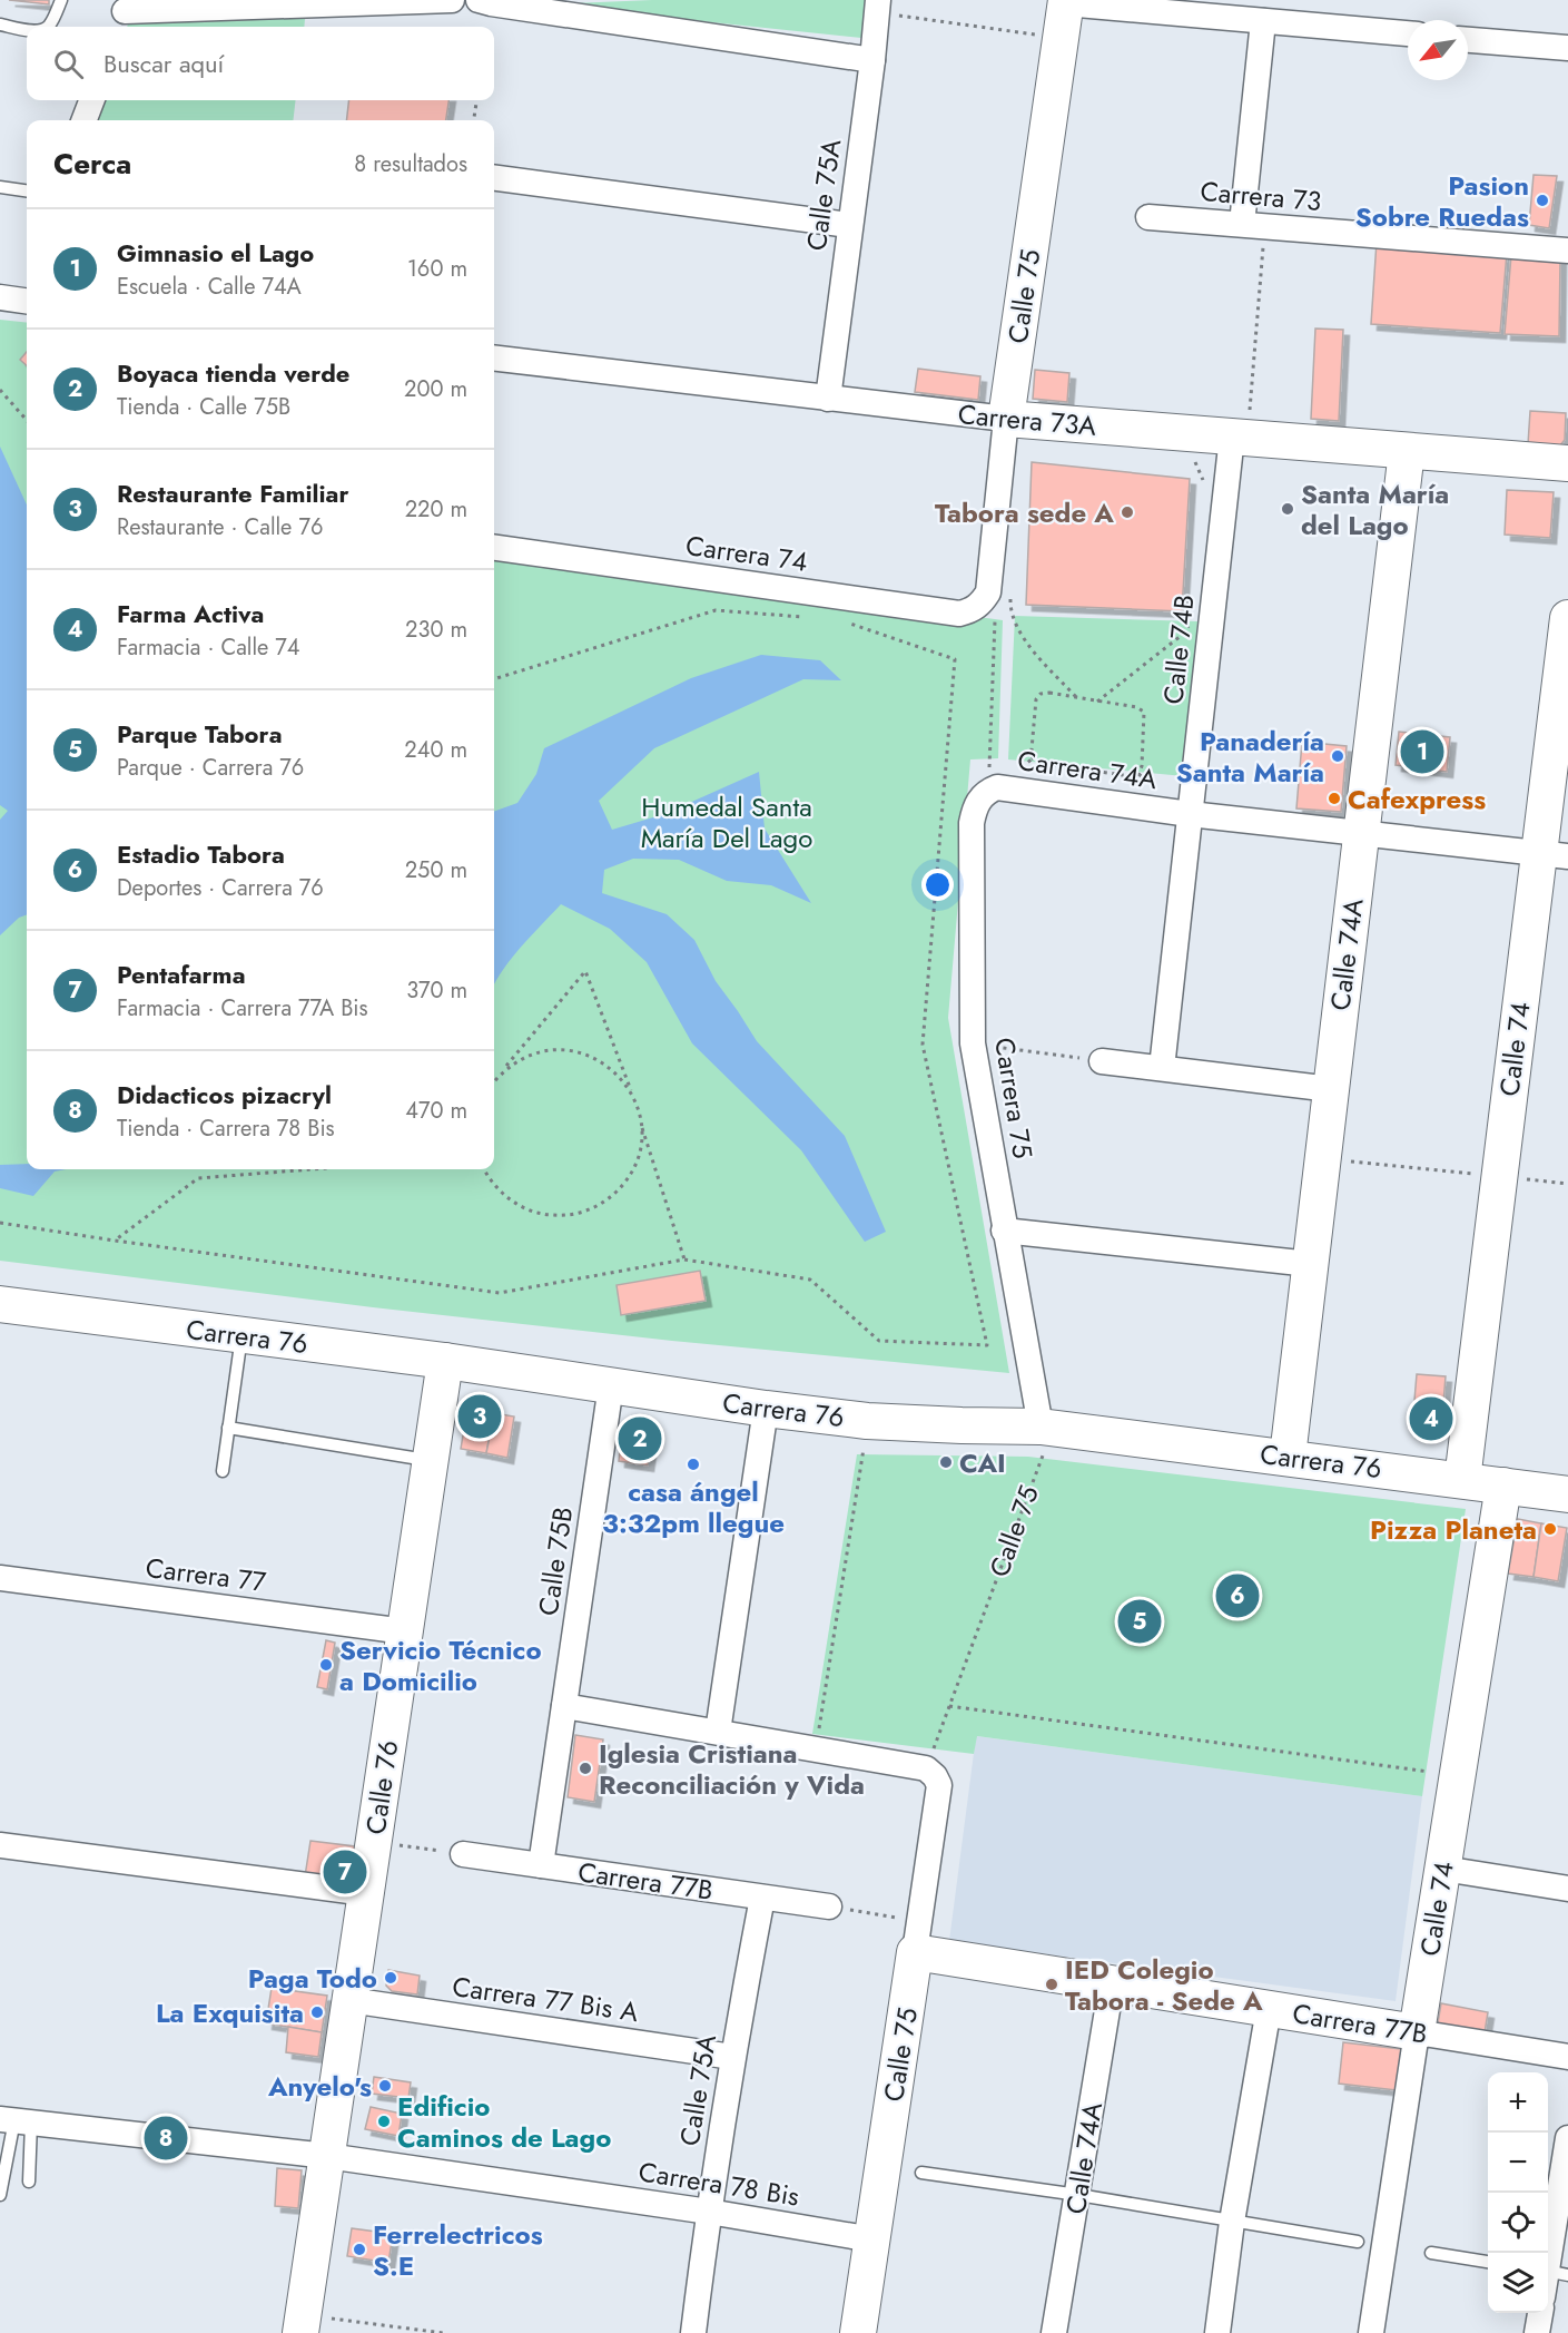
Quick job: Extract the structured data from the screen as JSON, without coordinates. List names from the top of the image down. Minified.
{"streets":{"street":["Calle 75A","Carrera 73","Calle 75","Carrera 73A","Carrera 74","Calle 74B","Carrera 74A","Calle 74A","Calle 74","Carrera 75","Carrera 76","Calle 75B","Carrera 77","Calle 76","Carrera 77B","Carrera 77 Bis A","Carrera 78 Bis"]},"crossings":[["Calle 75A","Carrera 73A"],["Calle 75A","Carrera 77B"],["Calle 75A","Carrera 77 Bis A"],["Calle 75A","Carrera 78 Bis"],["Calle 75","Carrera 73A"],["Calle 75","Carrera 74"],["Calle 75","Carrera 75"],["Calle 75","Carrera 76"],["Calle 75","Carrera 77B"],["Calle 75","Carrera 78 Bis"],["Carrera 73A","Calle 74B"],["Carrera 73A","Calle 74A"],["Calle 74B","Carrera 74A"],["Carrera 74A","Calle 74A"],["Carrera 74A","Calle 74"],["Carrera 74A","Carrera 75"],["Calle 74A","Carrera 76"],["Calle 74A","Carrera 77B"],["Calle 74","Carrera 76"],["Calle 74","Carrera 77B"],["Carrera 75","Carrera 76"],["Carrera 76","Calle 75B"],["Carrera 76","Calle 76"],["Calle 75B","Carrera 77B"],["Carrera 77","Calle 76"],["Calle 76","Carrera 77 Bis A"],["Calle 76","Carrera 78 Bis"]],"parks":["Humedal Santa María Del Lago"],"places":["Pasion Sobre Ruedas","Santa María del Lago","Tabora sede A","Panadería Santa María","Cafexpress","CAI","casa ángel 3:32pm llegue","Pizza Planeta","Servicio Técnico a Domicilio","Iglesia Cristiana Reconciliación y Vida","Paga Todo","IED Colegio Tabora - Sede A","La Exquisita","Anyelo's","Edificio Caminos de Lago","Ferrelectricos S.E"],"north":"bottom left","page":{"search":"Buscar aquí","heading":["Cerca","8 resultados"],"list":[{"mark":"1","name":"Gimnasio el Lago","note":"Escuela · Calle 74A","value":"160 m"},{"mark":"2","name":"Boyaca tienda verde","note":"Tienda · Calle 75B","value":"200 m"},{"mark":"3","name":"Restaurante Familiar","note":"Restaurante · Calle 76","value":"220 m"},{"mark":"4","name":"Farma Activa","note":"Farmacia · Calle 74","value":"230 m"},{"mark":"5","name":"Parque Tabora","note":"Parque · Carrera 76","value":"240 m"},{"mark":"6","name":"Estadio Tabora","note":"Deportes · Carrera 76","value":"250 m"},{"mark":"7","name":"Pentafarma","note":"Farmacia · Carrera 77A Bis","value":"370 m"},{"mark":"8","name":"Didacticos pizacryl","note":"Tienda · Carrera 78 Bis","value":"470 m"}],"pins":["1","3","4","2","6","5","7","8"],"map_buttons":["+","−"]}}
